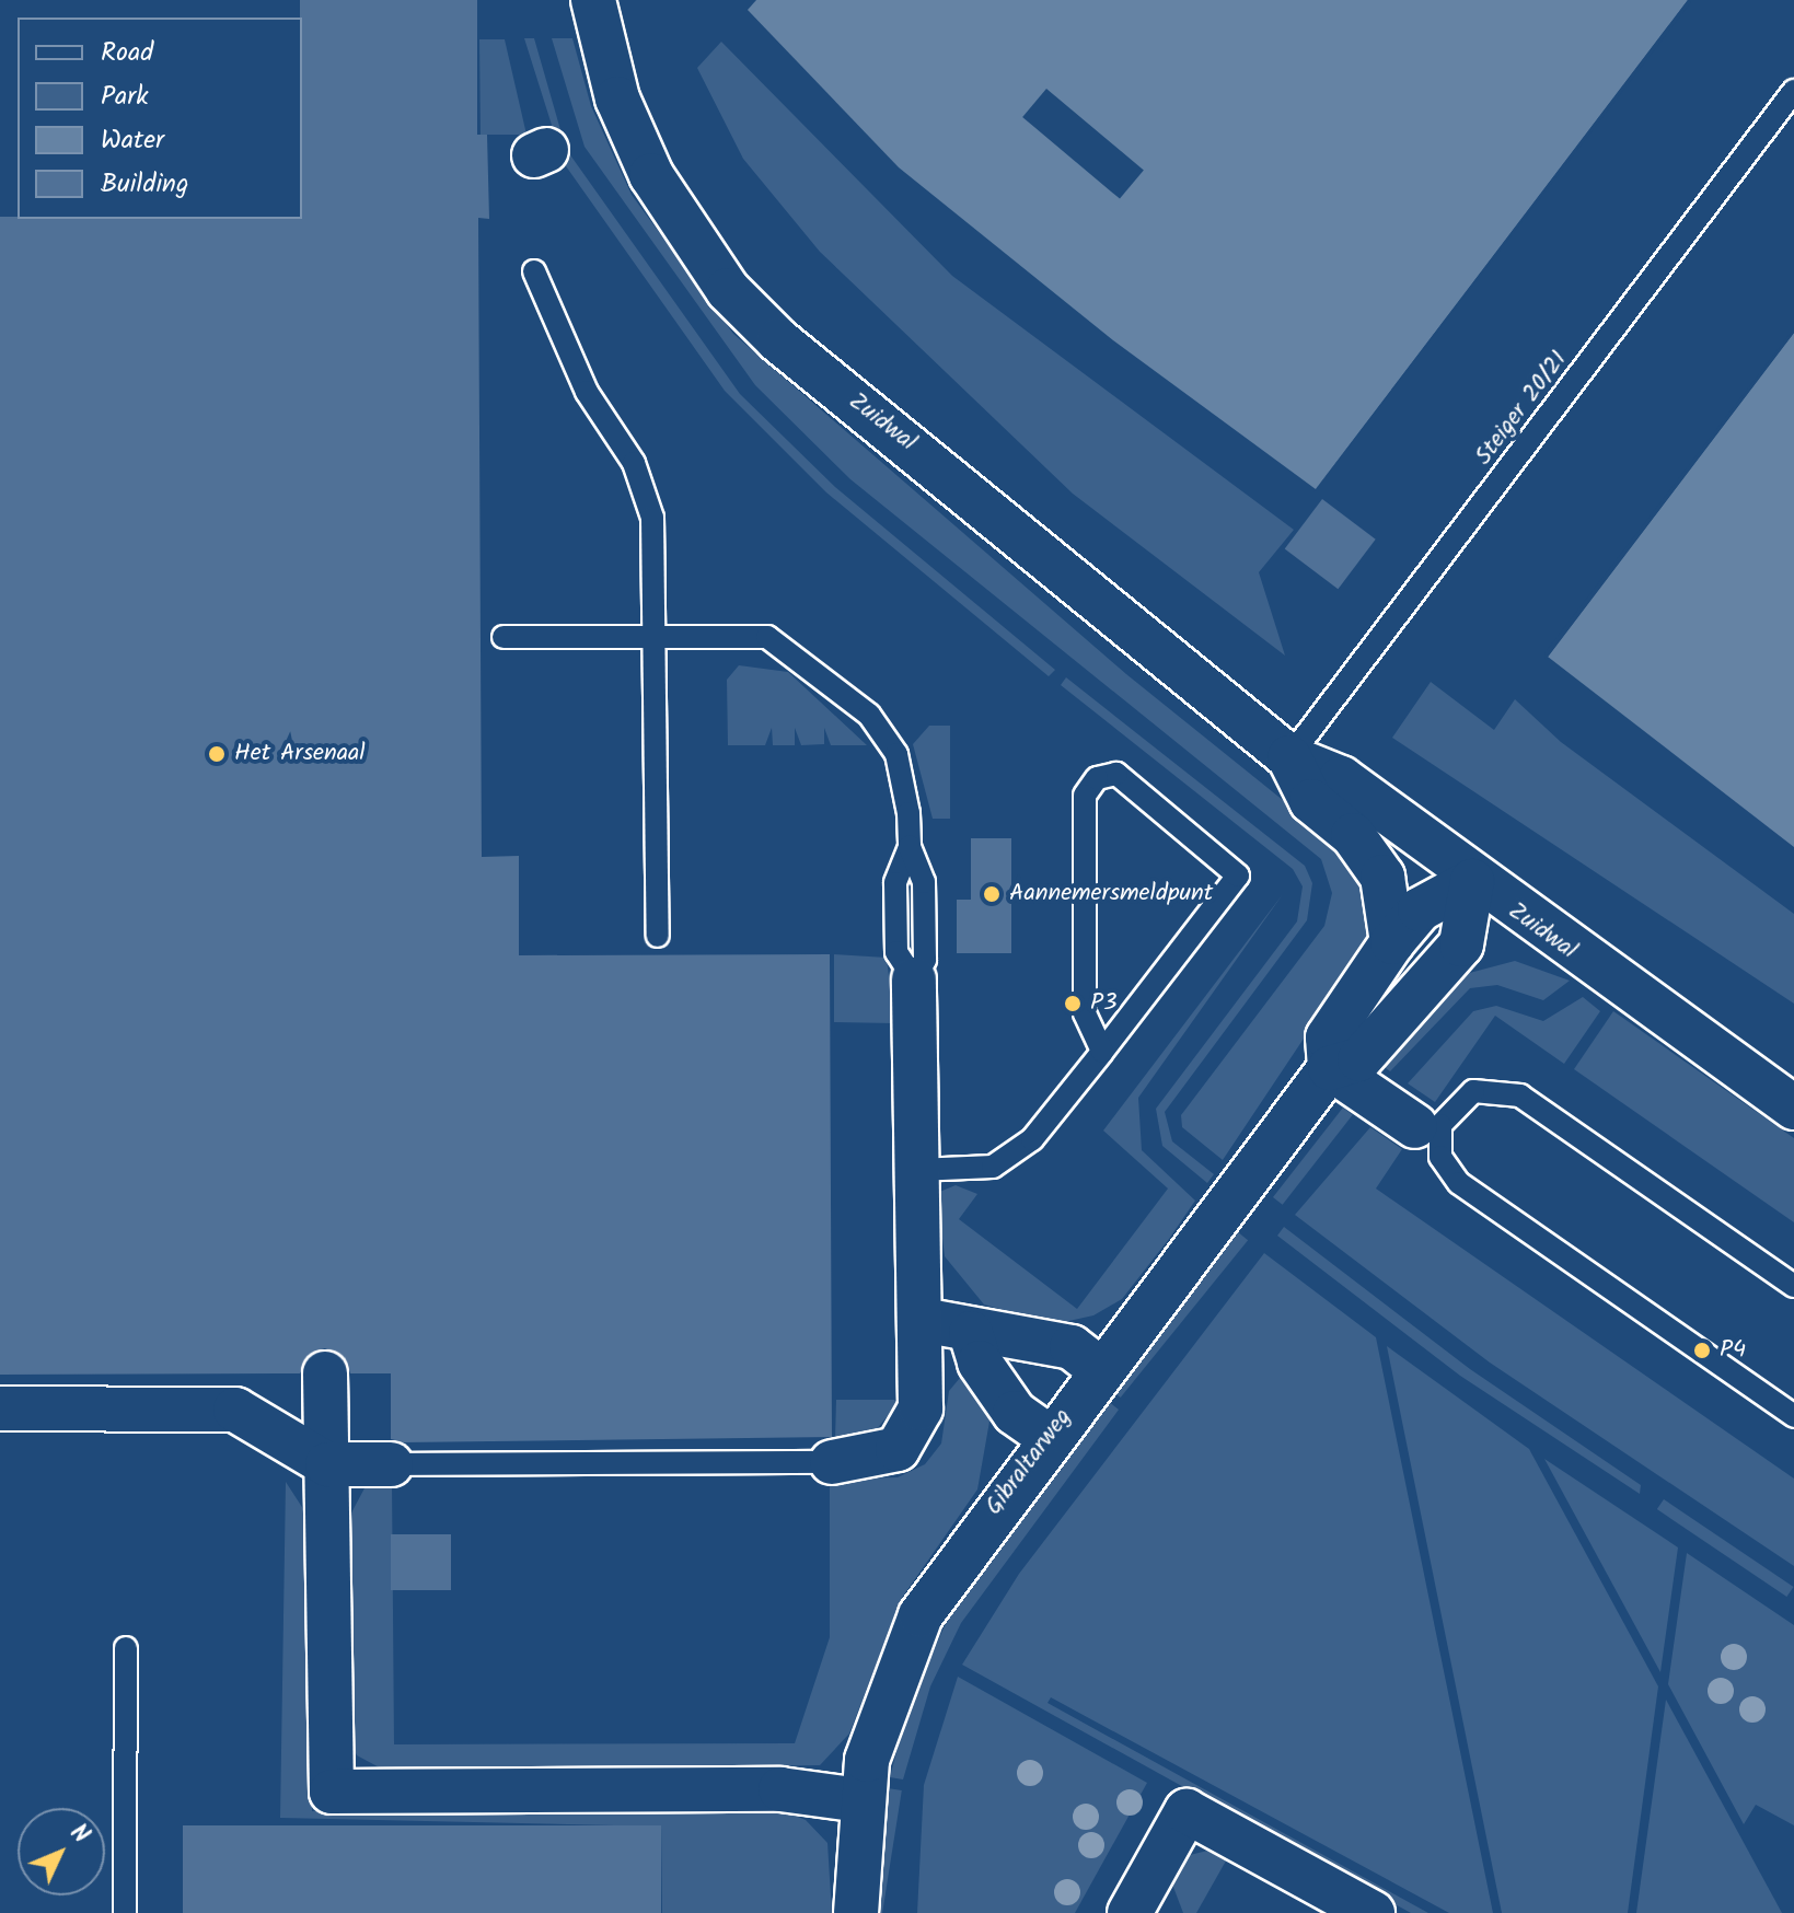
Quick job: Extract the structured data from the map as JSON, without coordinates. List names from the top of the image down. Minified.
{"streets":{"street":["Zuidwal","Gibraltarweg"],"lane":["Steiger 20/21"]},"crossings":[["Steiger 20/21","Zuidwal"],["Zuidwal","Gibraltarweg"]],"places":["Het Arsenaal","Aannemersmeldpunt","P3","P4"],"legend":["Road","Park","Water","Building"],"north":"top right"}
